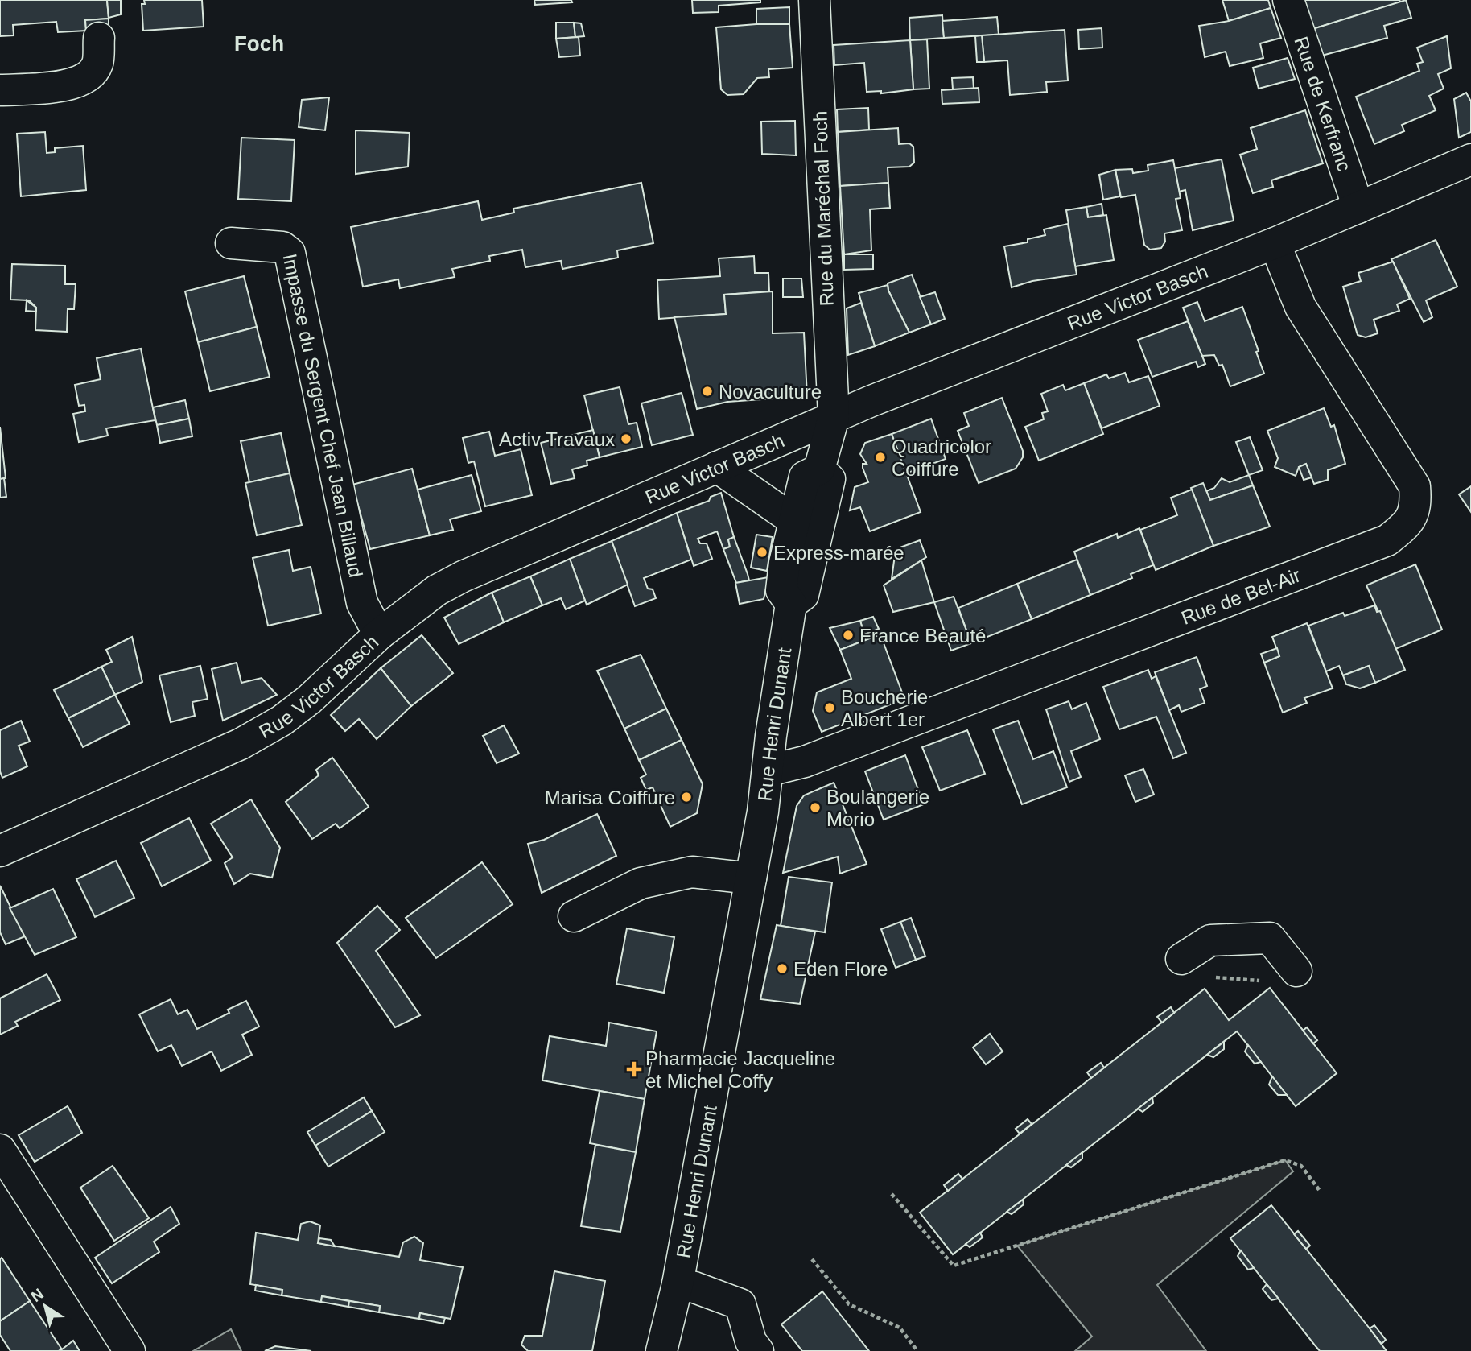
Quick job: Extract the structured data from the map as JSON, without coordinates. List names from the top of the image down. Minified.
{"streets":{"street":["Rue de Kerfranc","Rue du Maréchal Foch","Rue Victor Basch","Impasse du Sergent Chef Jean Billaud","Rue de Bel-Air","Rue Henri Dunant"]},"crossings":[["Rue de Kerfranc","Rue Victor Basch"],["Rue du Maréchal Foch","Rue Victor Basch"],["Rue du Maréchal Foch","Rue Henri Dunant"],["Rue Victor Basch","Impasse du Sergent Chef Jean Billaud"],["Rue Victor Basch","Rue de Bel-Air"],["Rue Victor Basch","Rue Henri Dunant"],["Rue de Bel-Air","Rue Henri Dunant"]],"districts":["Foch"],"places":{"other":["Novaculture","Activ Travaux","Quadricolor Coiffure","Express-marée","France Beauté","Boucherie Albert 1er","Marisa Coiffure","Boulangerie Morio","Eden Flore"],"health":["Pharmacie Jacqueline et Michel Coffy"]},"north":"top left"}
